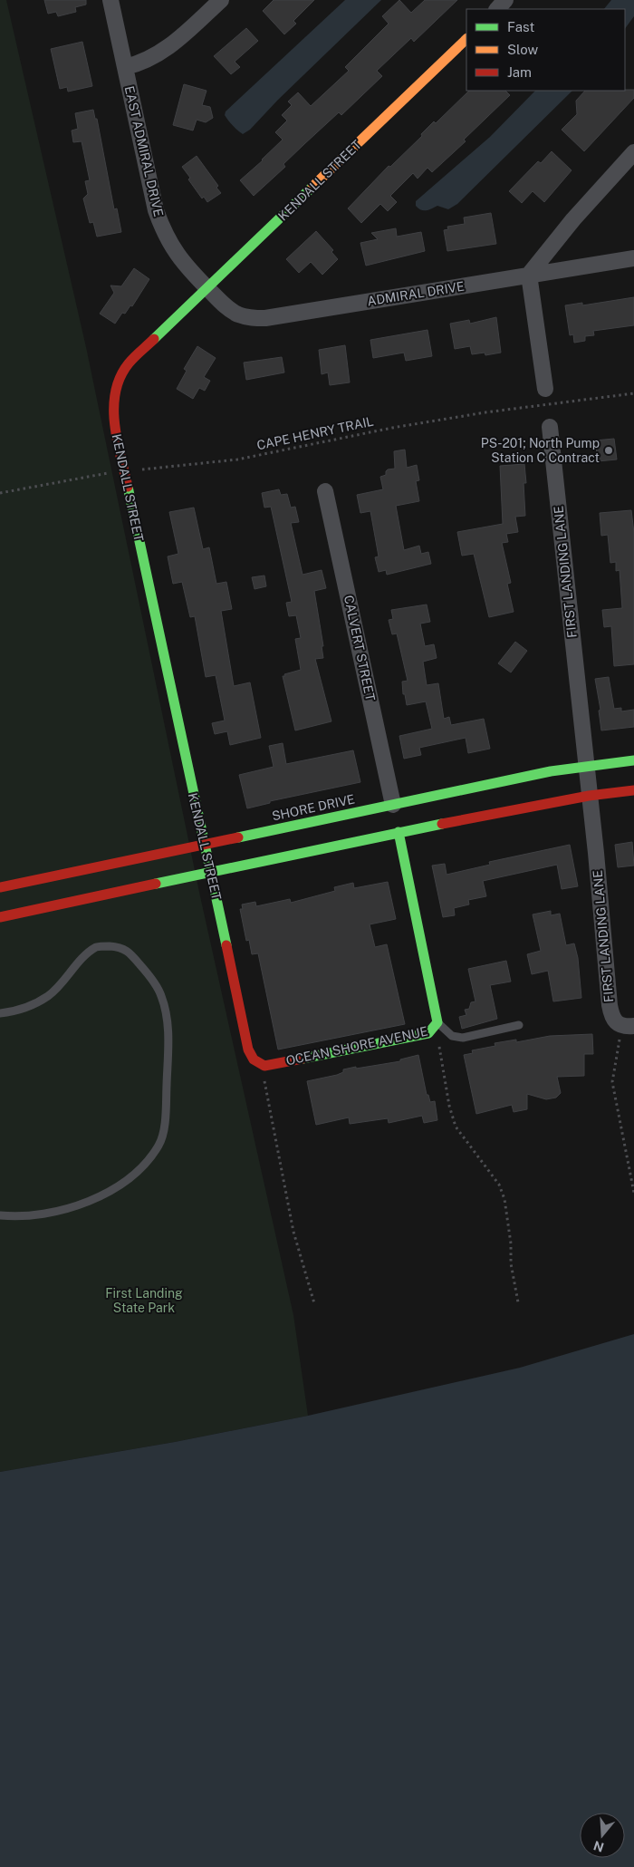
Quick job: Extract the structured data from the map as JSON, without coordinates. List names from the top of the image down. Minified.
{"streets":{"main road":["KENDALL STREET","SHORE DRIVE","OCEAN SHORE AVENUE"],"street":["EAST ADMIRAL DRIVE","ADMIRAL DRIVE","FIRST LANDING LANE","CALVERT STREET"],"path":["CAPE HENRY TRAIL"]},"crossings":[["EAST ADMIRAL DRIVE","KENDALL STREET"],["EAST ADMIRAL DRIVE","ADMIRAL DRIVE"],["KENDALL STREET","ADMIRAL DRIVE"],["KENDALL STREET","CAPE HENRY TRAIL"],["KENDALL STREET","SHORE DRIVE"],["KENDALL STREET","OCEAN SHORE AVENUE"],["FIRST LANDING LANE","SHORE DRIVE"],["CALVERT STREET","SHORE DRIVE"]],"parks":["First Landing State Park"],"places":["PS-201; North Pump Station C Contract"],"legend":["Fast","Slow","Jam"],"north":"bottom"}
